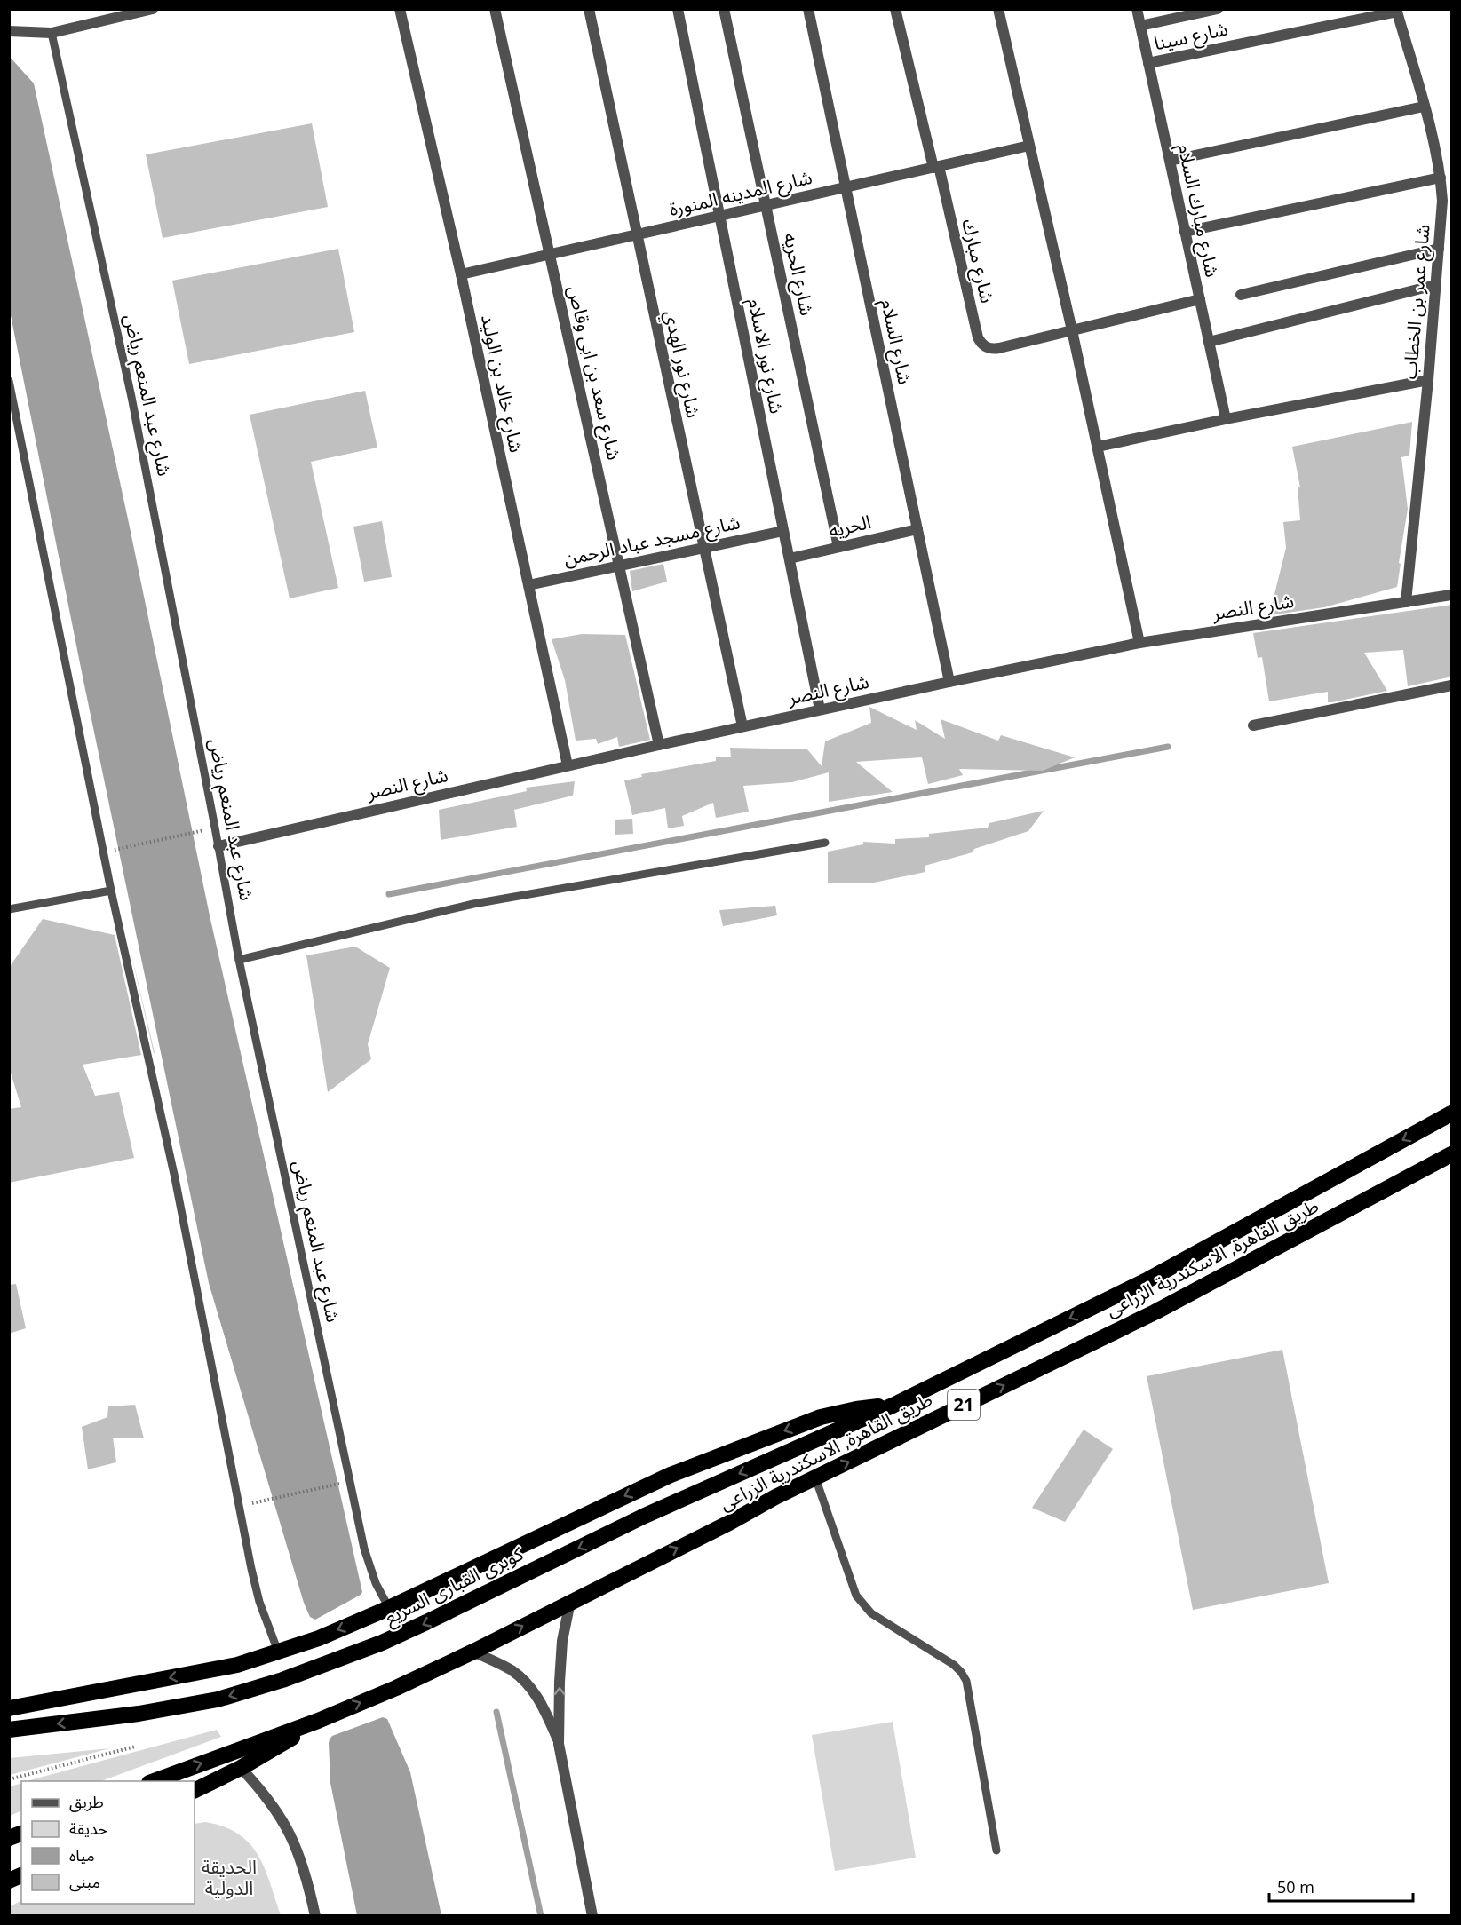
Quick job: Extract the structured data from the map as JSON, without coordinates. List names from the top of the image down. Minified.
{"streets":{"highway":["طريق القاهرة, الاسكندرية الزراعى","21","كوبرى القبارى السريع"],"street":["شارع سينا","شارع المدينه المنورة","شارع مبارك السلام","شارع مبارك","شارع الحريه","شارع عمر بن الخطاب","شارع السلام","شارع نور الاسلام","شارع نور الهدي","شارع سعد بن ابى وقاص","شارع خالد بن الوليد","الحريه","شارع مسجد عباد الرحمن","شارع النصر"],"lane":["شارع عبد المنعم رياض"]},"crossings":[["شارع سينا","شارع مبارك السلام"],["شارع سينا","شارع عمر بن الخطاب"],["شارع المدينه المنورة","شارع مبارك"],["شارع المدينه المنورة","شارع الحريه"],["شارع المدينه المنورة","شارع السلام"],["شارع المدينه المنورة","شارع نور الاسلام"],["شارع المدينه المنورة","شارع نور الهدي"],["شارع المدينه المنورة","شارع سعد بن ابى وقاص"],["شارع المدينه المنورة","شارع خالد بن الوليد"],["شارع الحريه","الحريه"],["شارع عمر بن الخطاب","شارع النصر"],["شارع السلام","الحريه"],["شارع السلام","شارع النصر"],["شارع نور الاسلام","الحريه"],["شارع نور الاسلام","شارع مسجد عباد الرحمن"],["شارع نور الاسلام","شارع النصر"],["شارع نور الهدي","شارع مسجد عباد الرحمن"],["شارع نور الهدي","شارع النصر"],["شارع سعد بن ابى وقاص","شارع مسجد عباد الرحمن"],["شارع سعد بن ابى وقاص","شارع النصر"],["شارع خالد بن الوليد","شارع مسجد عباد الرحمن"],["شارع خالد بن الوليد","شارع النصر"],["شارع عبد المنعم رياض","شارع النصر"],["طريق القاهرة, الاسكندرية الزراعى","كوبرى القبارى السريع"]],"parks":["الحديقة الدولية"],"legend":["طريق","حديقة","مياه","مبنى"],"scale_bar":"50 m"}
